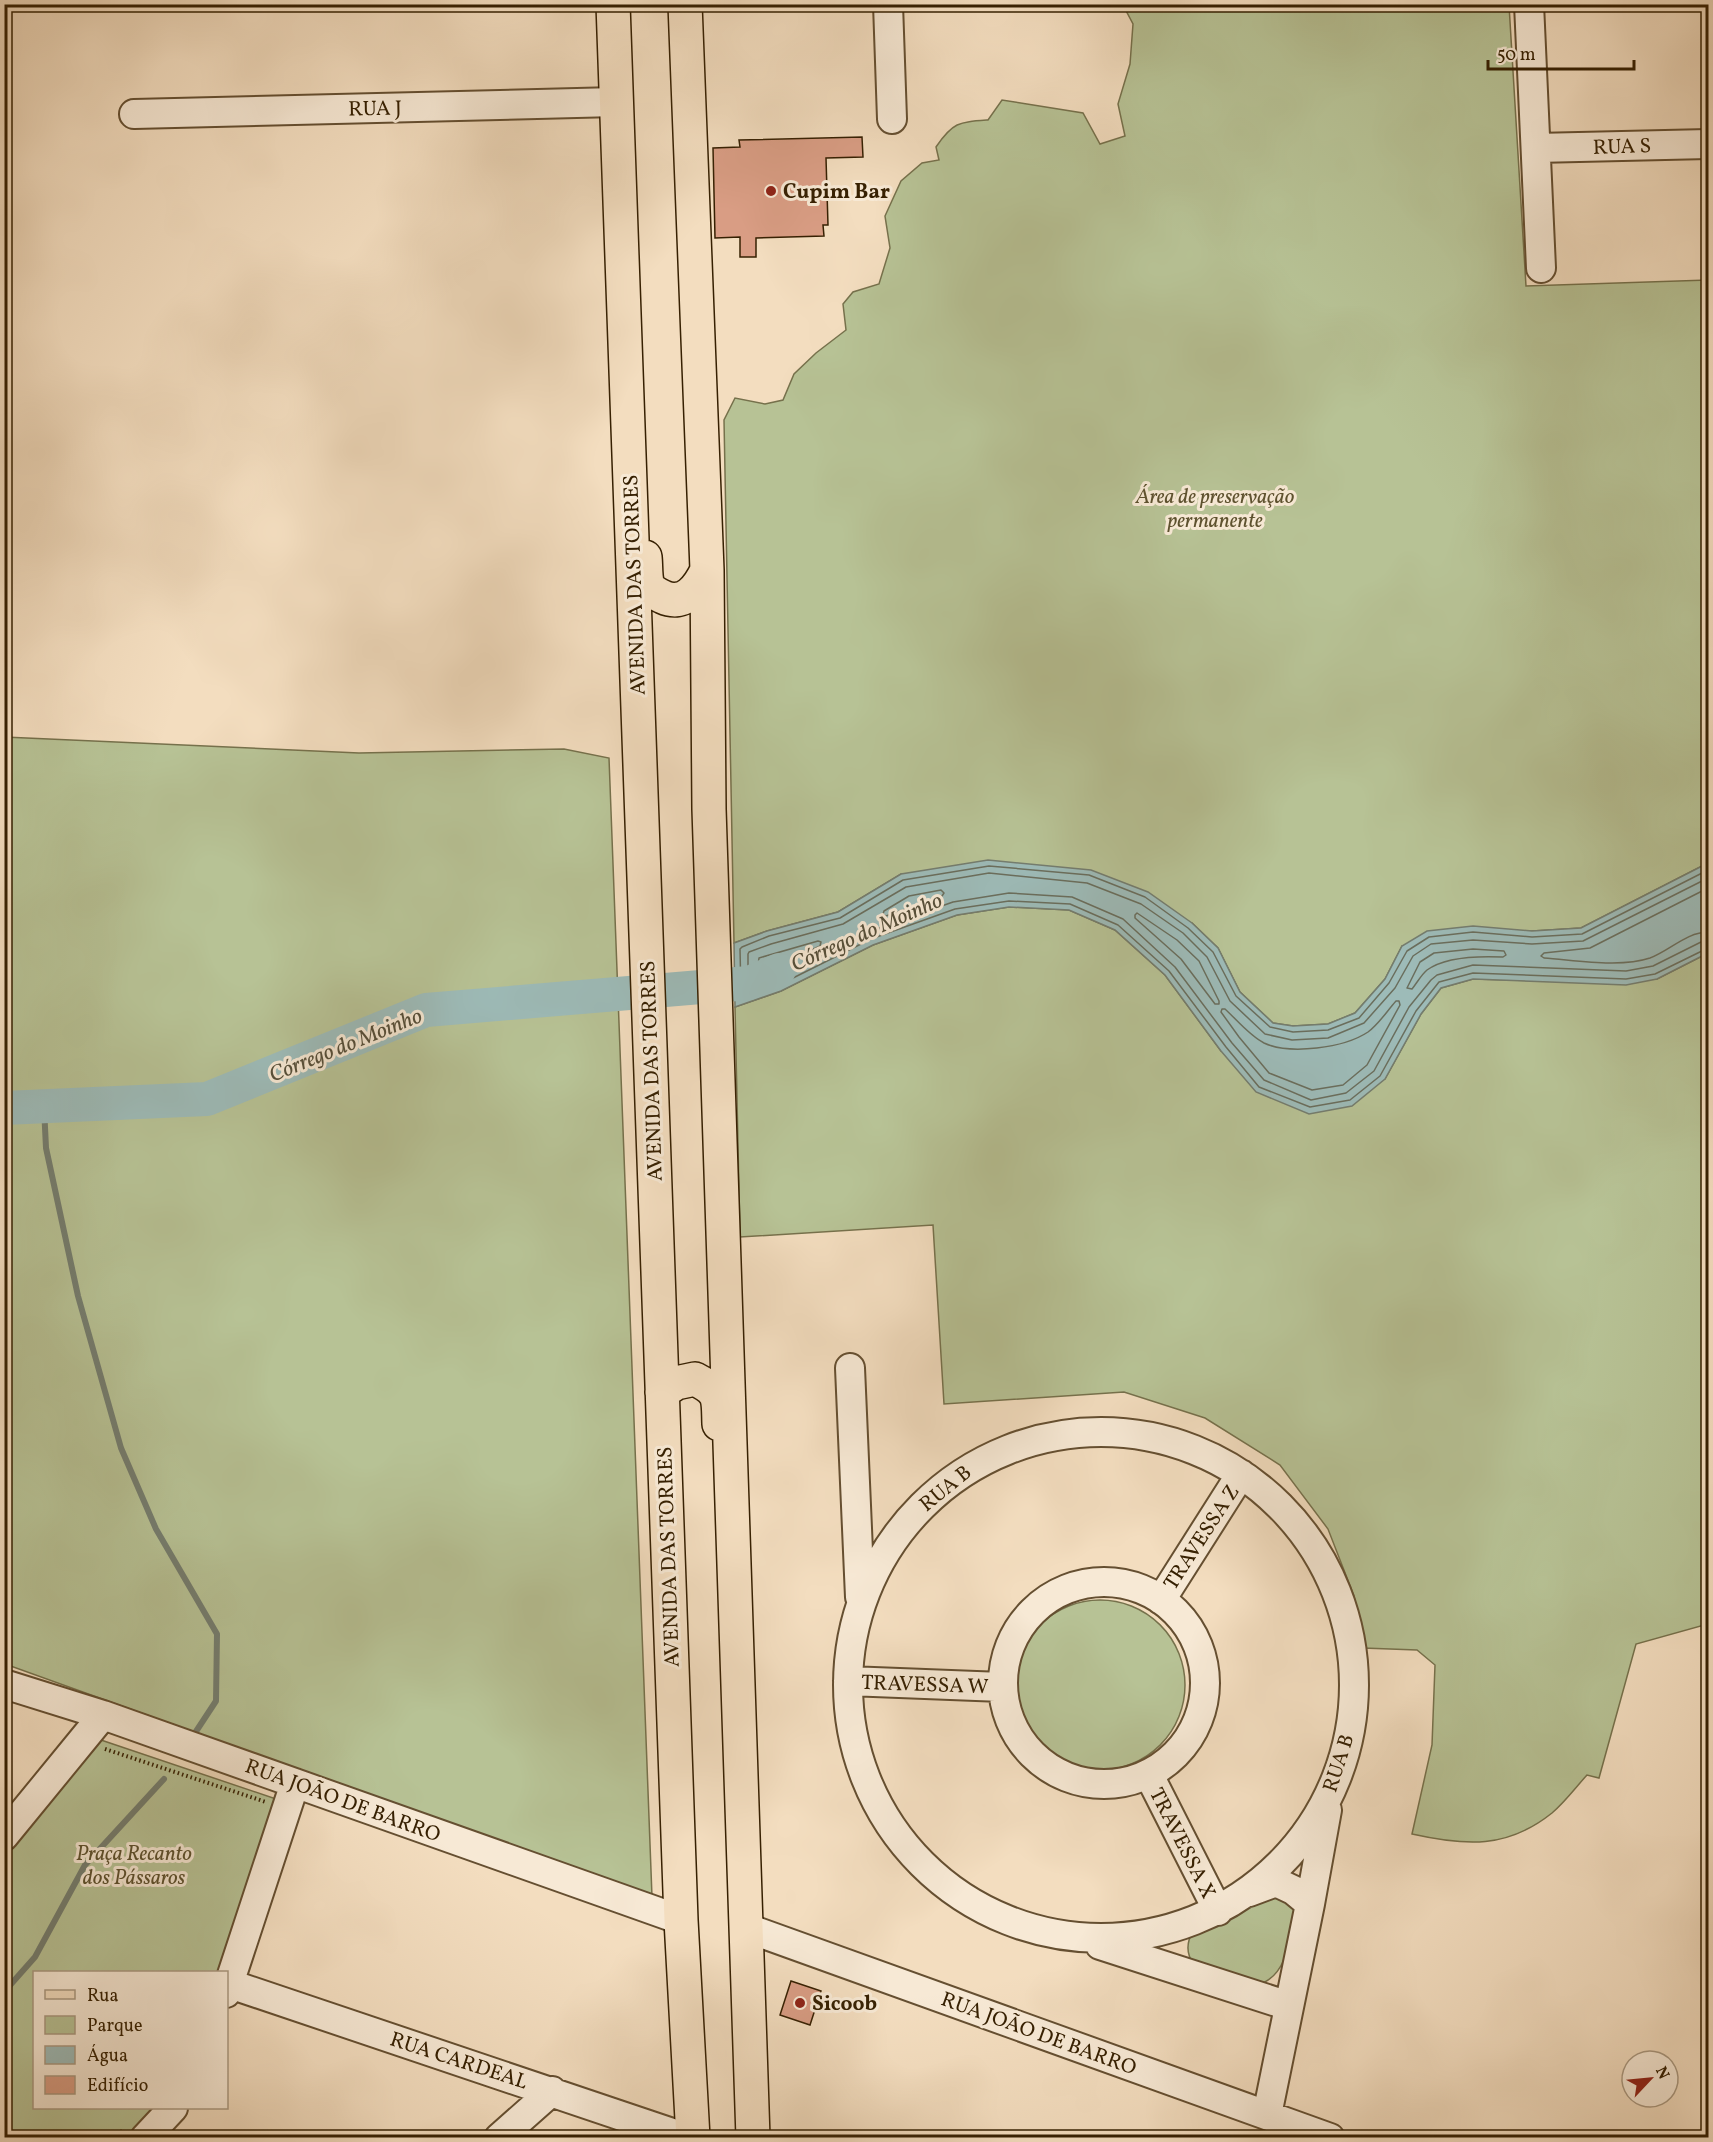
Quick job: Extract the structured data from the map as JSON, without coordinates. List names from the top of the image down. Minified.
{"streets":{"main road":["AVENIDA DAS TORRES"],"street":["RUA J","RUA S","RUA B","TRAVESSA Z","TRAVESSA W","RUA JOÃO DE BARRO","TRAVESSA X","RUA CARDEAL"]},"crossings":[["RUA J","AVENIDA DAS TORRES"],["AVENIDA DAS TORRES","RUA JOÃO DE BARRO"],["RUA B","TRAVESSA Z"],["RUA B","TRAVESSA W"],["RUA B","TRAVESSA X"],["TRAVESSA Z","TRAVESSA W"],["TRAVESSA Z","TRAVESSA X"],["TRAVESSA W","TRAVESSA X"]],"water":["Córrego do Moinho"],"parks":["Área de preservação permanente","Praça Recanto dos Pássaros"],"places":["Cupim Bar","Sicoob"],"legend":["Rua","Parque","Água","Edifício"],"scale_bar":"50 m","north":"top right"}
